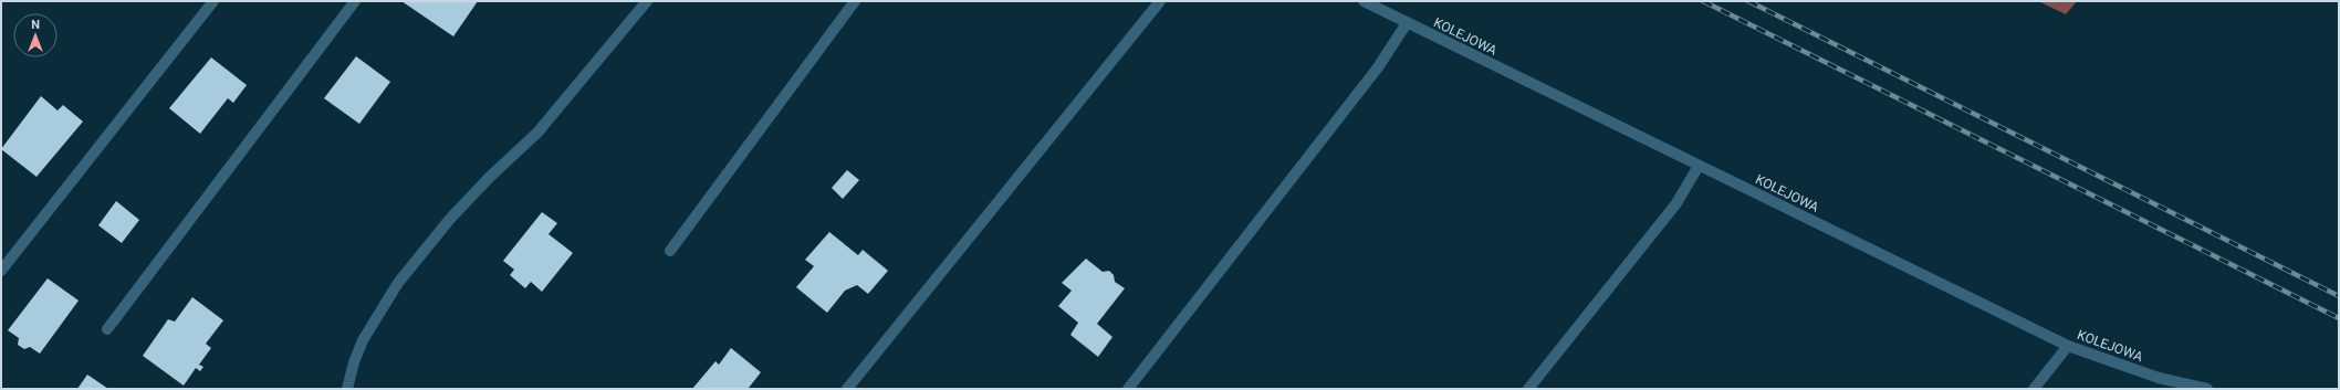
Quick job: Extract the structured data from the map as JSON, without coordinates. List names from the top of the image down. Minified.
{"streets":{"street":["KOLEJOWA"]},"north":"top"}
